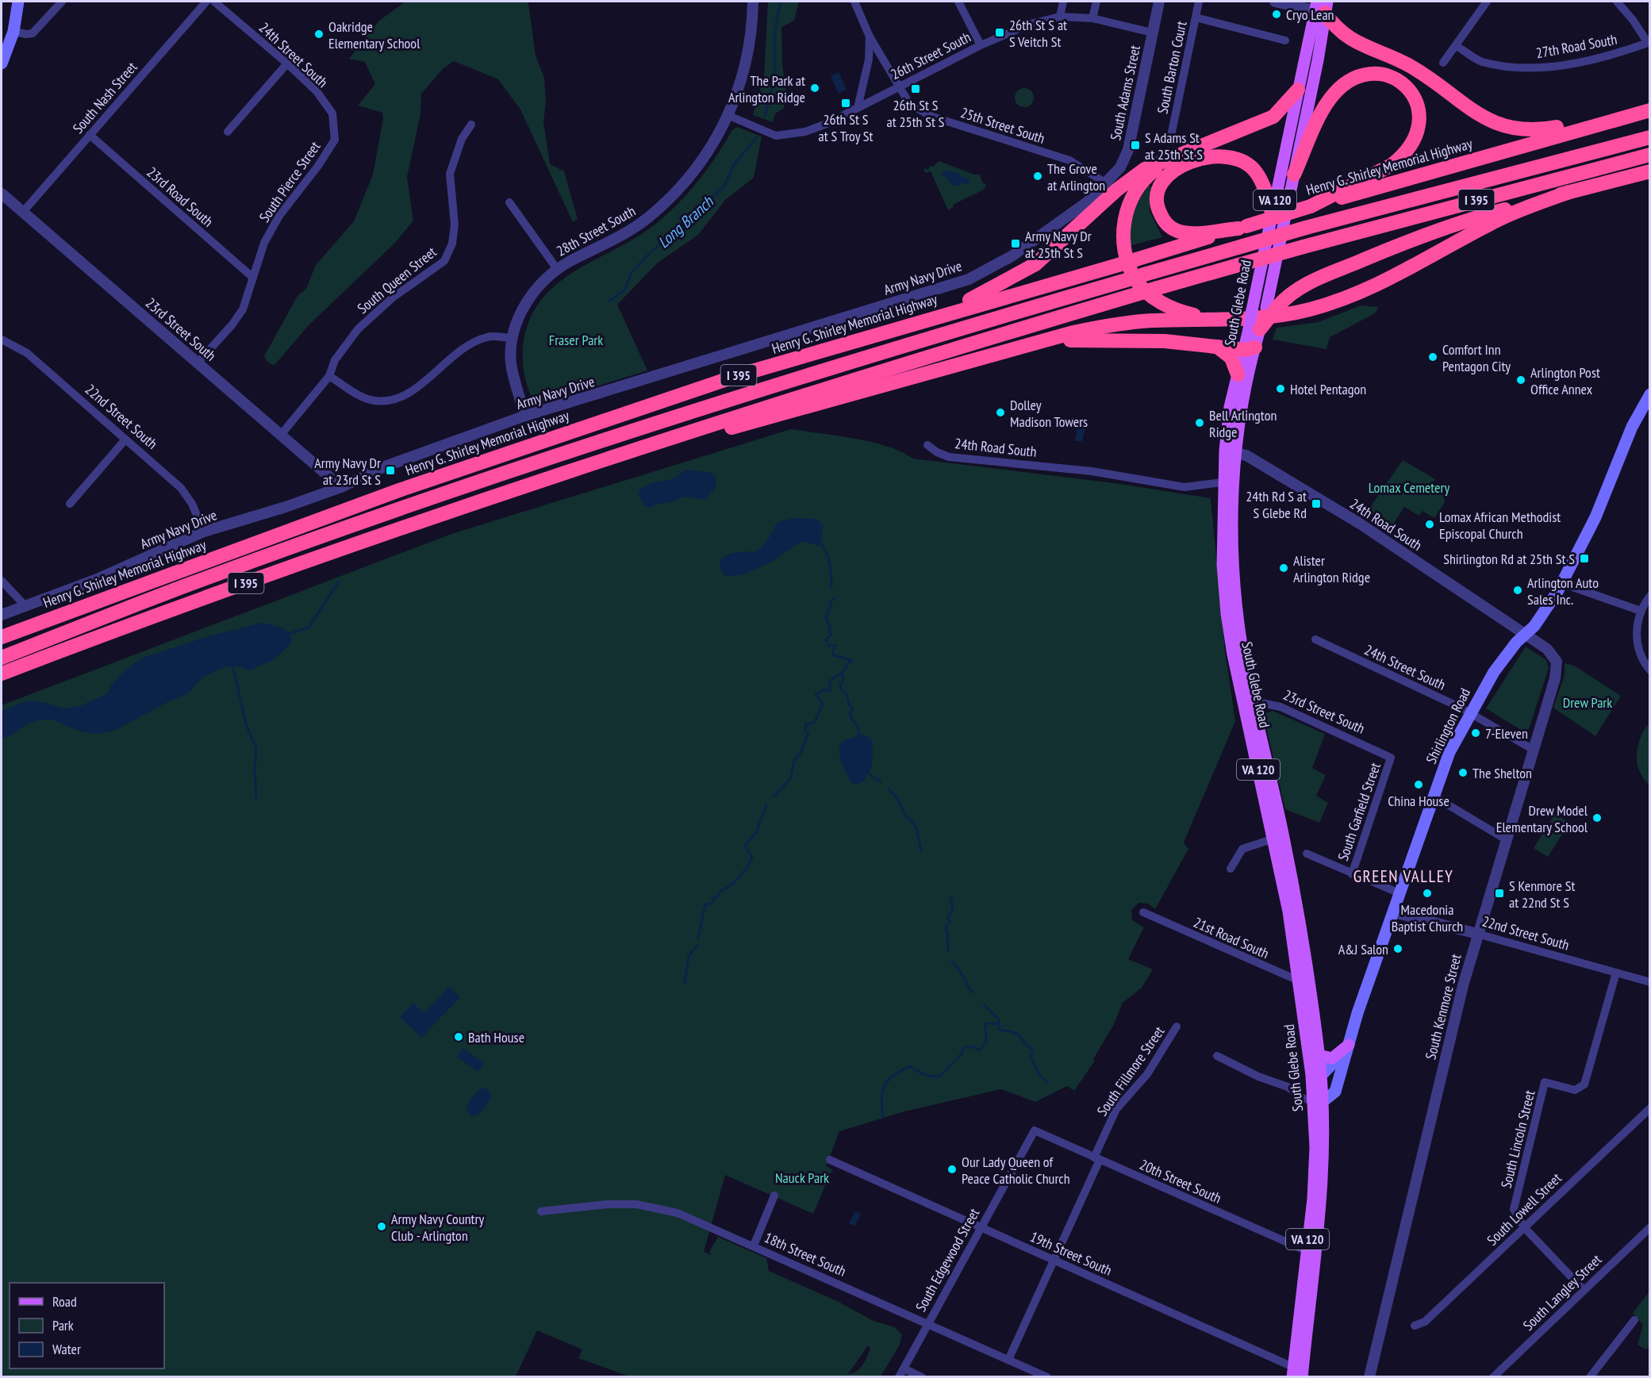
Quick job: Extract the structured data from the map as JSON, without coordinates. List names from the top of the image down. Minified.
{"streets":{"highway":["Henry G. Shirley Memorial Highway","I 395"],"main road":["VA 120","South Glebe Road","Shirlington Road"],"street":["27th Road South","24th Street South","26th Street South","South Barton Court","South Adams Street","South Nash Street","25th Street South","South Pierce Street","23rd Road South","28th Street South","Army Navy Drive","South Queen Street","23rd Street South","22nd Street South","24th Road South","South Garfield Street","21st Road South","South Kenmore Street","South Fillmore Street","South Lincoln Street","20th Street South","South Lowell Street","19th Street South","18th Street South","South Edgewood Street","South Langley Street"]},"crossings":[["24th Street South","South Pierce Street"],["24th Street South","Shirlington Road"],["24th Street South","South Kenmore Street"],["26th Street South","South Adams Street"],["26th Street South","25th Street South"],["26th Street South","28th Street South"],["South Adams Street","25th Street South"],["South Adams Street","Army Navy Drive"],["South Nash Street","23rd Road South"],["South Nash Street","23rd Street South"],["25th Street South","Army Navy Drive"],["South Pierce Street","23rd Road South"],["South Pierce Street","23rd Street South"],["28th Street South","Army Navy Drive"],["Army Navy Drive","23rd Street South"],["Army Navy Drive","22nd Street South"],["South Queen Street","23rd Street South"],["South Glebe Road","23rd Street South"],["South Glebe Road","24th Road South"],["South Glebe Road","Shirlington Road"],["South Glebe Road","21st Road South"],["South Glebe Road","20th Street South"],["South Glebe Road","19th Street South"],["23rd Street South","South Garfield Street"],["22nd Street South","Shirlington Road"],["22nd Street South","South Kenmore Street"],["22nd Street South","South Lincoln Street"],["24th Road South","Shirlington Road"],["24th Road South","South Kenmore Street"],["Shirlington Road","South Kenmore Street"],["South Fillmore Street","20th Street South"],["South Fillmore Street","19th Street South"],["South Fillmore Street","18th Street South"],["South Lincoln Street","South Lowell Street"],["20th Street South","South Edgewood Street"],["19th Street South","South Edgewood Street"],["18th Street South","South Edgewood Street"]],"districts":["GREEN VALLEY"],"water":["Long Branch"],"parks":["Fraser Park","Lomax Cemetery","Drew Park","Nauck Park"],"places":{"other":["Cryo Lean","Oakridge Elementary School","The Park at Arlington Ridge","The Grove at Arlington","Comfort Inn Pentagon City","Arlington Post Office Annex","Hotel Pentagon","Dolley Madison Towers","Bell Arlington Ridge","Lomax African Methodist Episcopal Church","Alister Arlington Ridge","Arlington Auto Sales Inc.","7-Eleven","The Shelton","China House","Drew Model Elementary School","Macedonia Baptist Church","A&J Salon","Bath House","Our Lady Queen of Peace Catholic Church","Army Navy Country Club - Arlington"],"transit":["26th St S at S Veitch St","26th St S at 25th St S","26th St S at S Troy St","S Adams St at 25th St S","Army Navy Dr at 25th St S","Army Navy Dr at 23rd St S","24th Rd S at S Glebe Rd","Shirlington Rd at 25th St S","S Kenmore St at 22nd St S"]},"legend":["Road","Park","Water"]}
